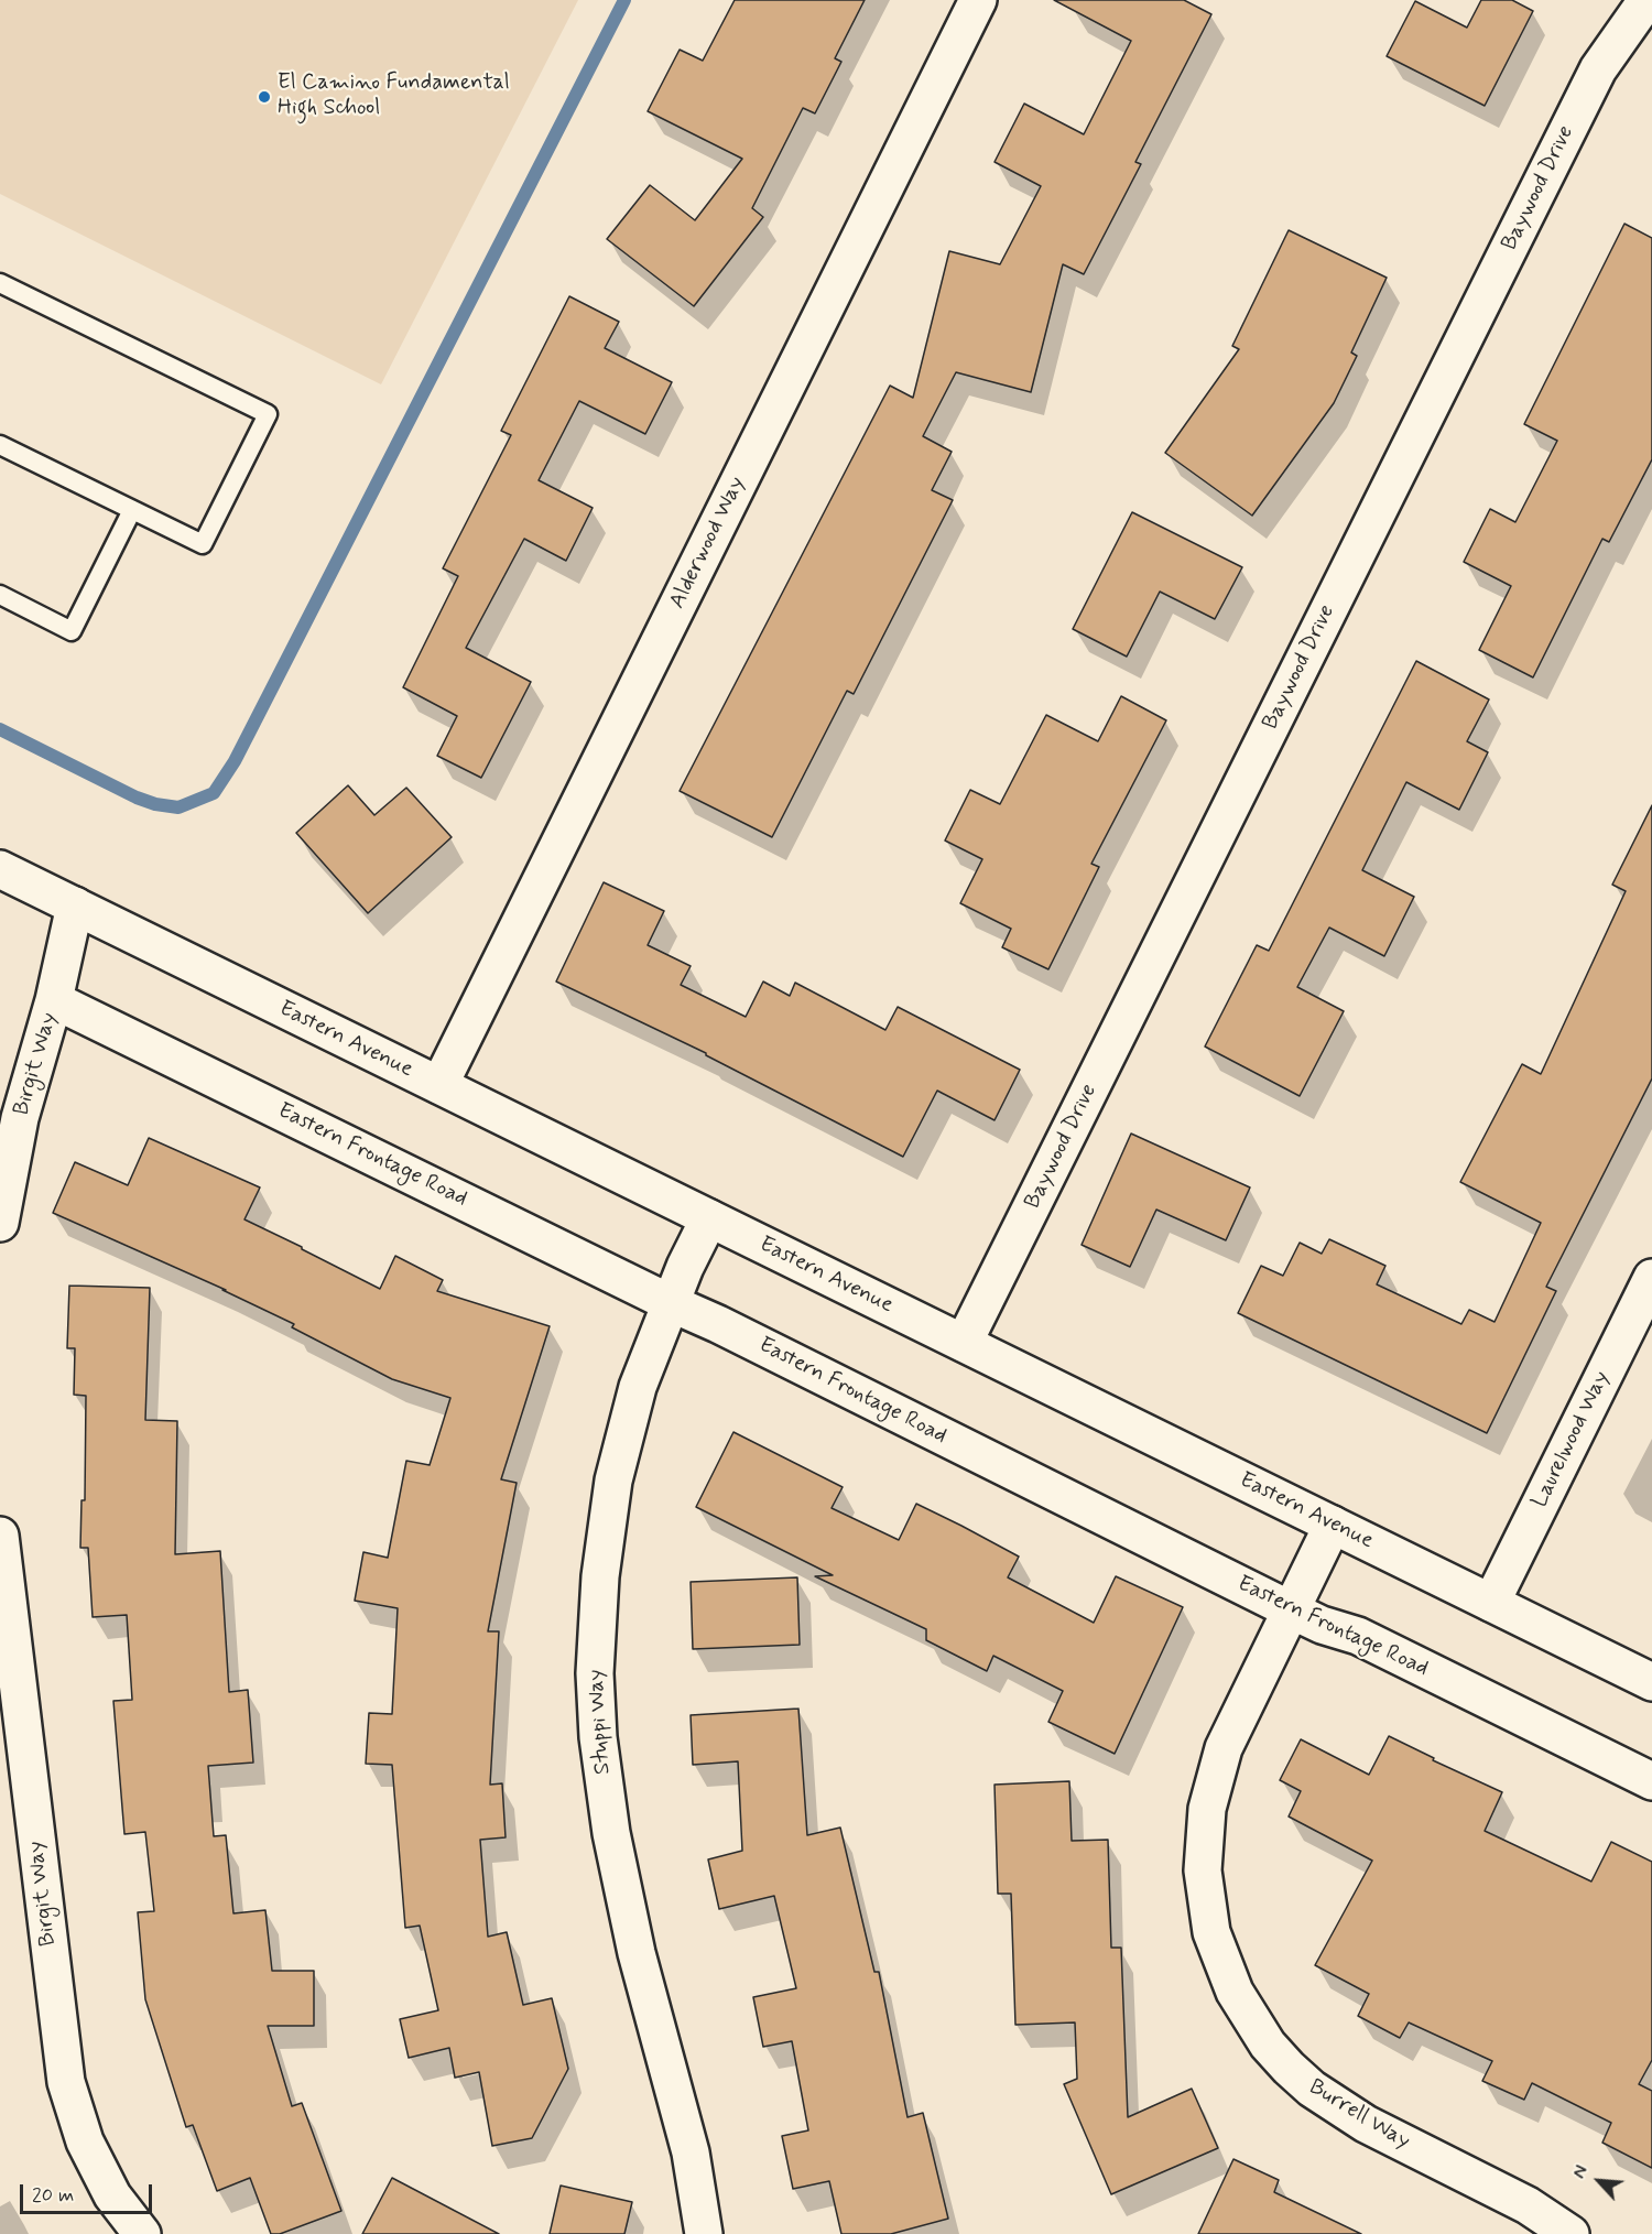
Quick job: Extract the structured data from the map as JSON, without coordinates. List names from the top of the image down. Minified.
{"streets":{"street":["Baywood Drive","Alderwood Way","Eastern Avenue","Birgit Way","Eastern Frontage Road","Laurelwood Way","Stuppi Way","Burrell Way"]},"crossings":[["Baywood Drive","Eastern Avenue"],["Alderwood Way","Eastern Avenue"],["Eastern Avenue","Birgit Way"],["Eastern Avenue","Laurelwood Way"],["Eastern Avenue","Stuppi Way"],["Eastern Avenue","Burrell Way"],["Birgit Way","Eastern Frontage Road"],["Eastern Frontage Road","Stuppi Way"],["Eastern Frontage Road","Burrell Way"]],"places":["El Camino Fundamental High School"],"scale_bar":"20 m","north":"top left"}
